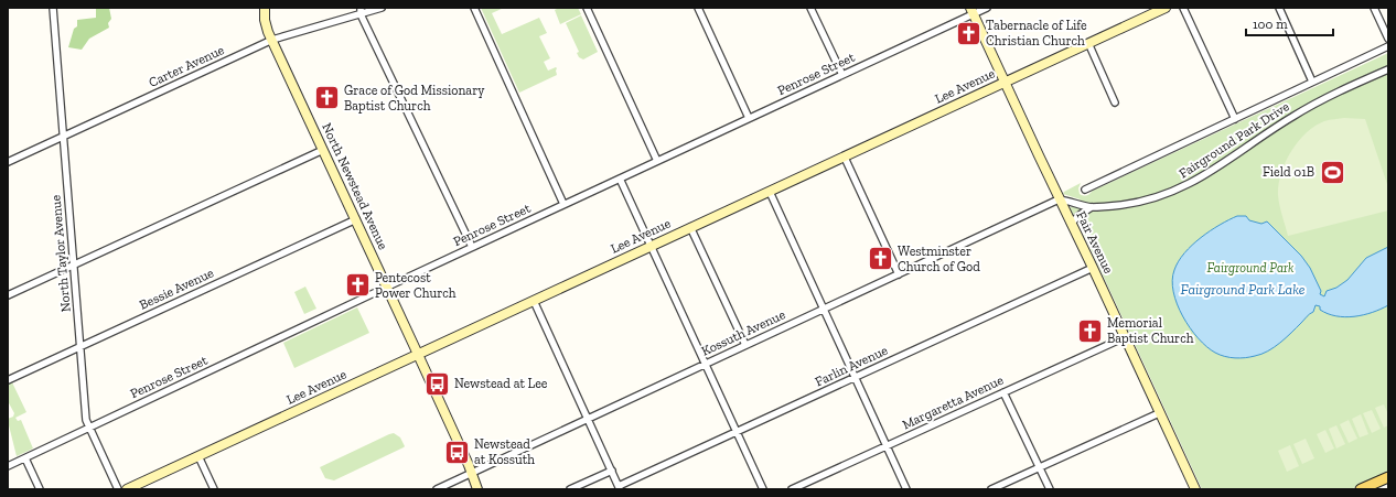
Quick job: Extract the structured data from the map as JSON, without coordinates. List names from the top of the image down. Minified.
{"streets":{"street":["Carter Avenue","Penrose Street","Lee Avenue","Fairground Park Drive","North Newstead Avenue","Fair Avenue","North Taylor Avenue","Bessie Avenue","Kossuth Avenue","Farlin Avenue","Margaretta Avenue"]},"crossings":[["Carter Avenue","North Newstead Avenue"],["Carter Avenue","North Taylor Avenue"],["Penrose Street","North Newstead Avenue"],["Penrose Street","Fair Avenue"],["Penrose Street","North Taylor Avenue"],["Lee Avenue","North Newstead Avenue"],["Lee Avenue","Fair Avenue"],["Fairground Park Drive","Fair Avenue"],["Fairground Park Drive","Kossuth Avenue"],["North Newstead Avenue","Bessie Avenue"],["North Newstead Avenue","Kossuth Avenue"],["Fair Avenue","Kossuth Avenue"],["Fair Avenue","Farlin Avenue"],["Fair Avenue","Margaretta Avenue"],["North Taylor Avenue","Bessie Avenue"]],"water":["Fairground Park Lake"],"parks":["Fairground Park"],"places":{"church":["Tabernacle of Life Christian Church","Grace of God Missionary Baptist Church","Westminster Church of God","Pentecost Power Church","Memorial Baptist Church"],"sports":["Field 01B"],"bus stop":["Newstead at Lee","Newstead at Kossuth"]},"scale_bar":"100 m"}
